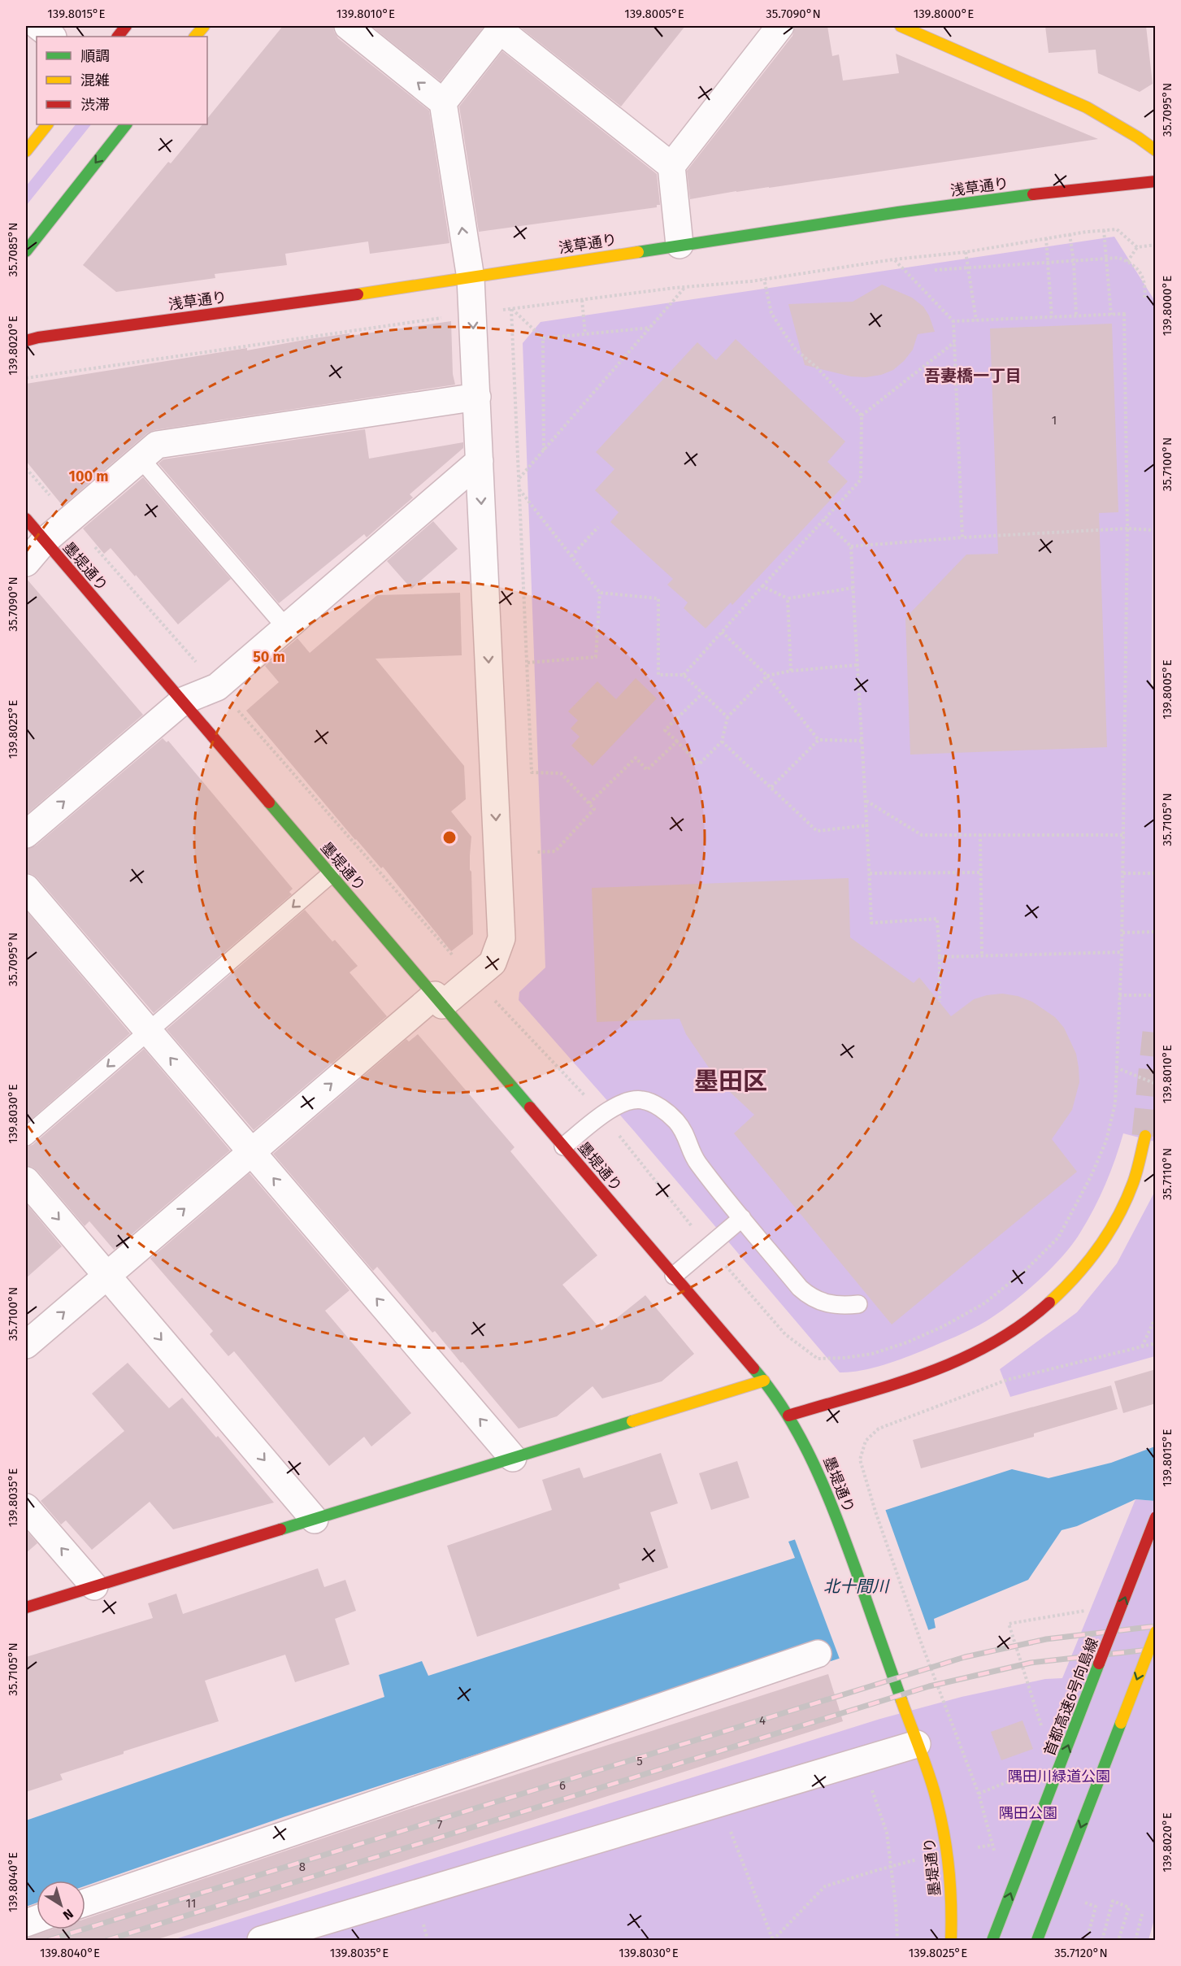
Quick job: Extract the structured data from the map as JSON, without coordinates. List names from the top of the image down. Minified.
{"streets":{"main road":["浅草通り","墨堤通り","首都高速6号向島線"]},"districts":["吾妻橋一丁目","墨田区"],"water":["北十間川"],"parks":["隅田川緑道公園","隅田公園"],"house_numbers":["1","4","5","6","7","8","11"],"legend":["順調","混雑","渋滞"],"north":"bottom right","coordinates":["139.8015°E","139.8010°E","139.8005°E","35.7090°N","139.8000°E","35.7095°N","35.7085°N","139.8020°E","35.7100°N","139.8025°E","35.7105°N","139.8030°E","35.7110°N","139.8035°E","139.8040°E","35.7120°N"],"rings":["100 m","50 m"]}
